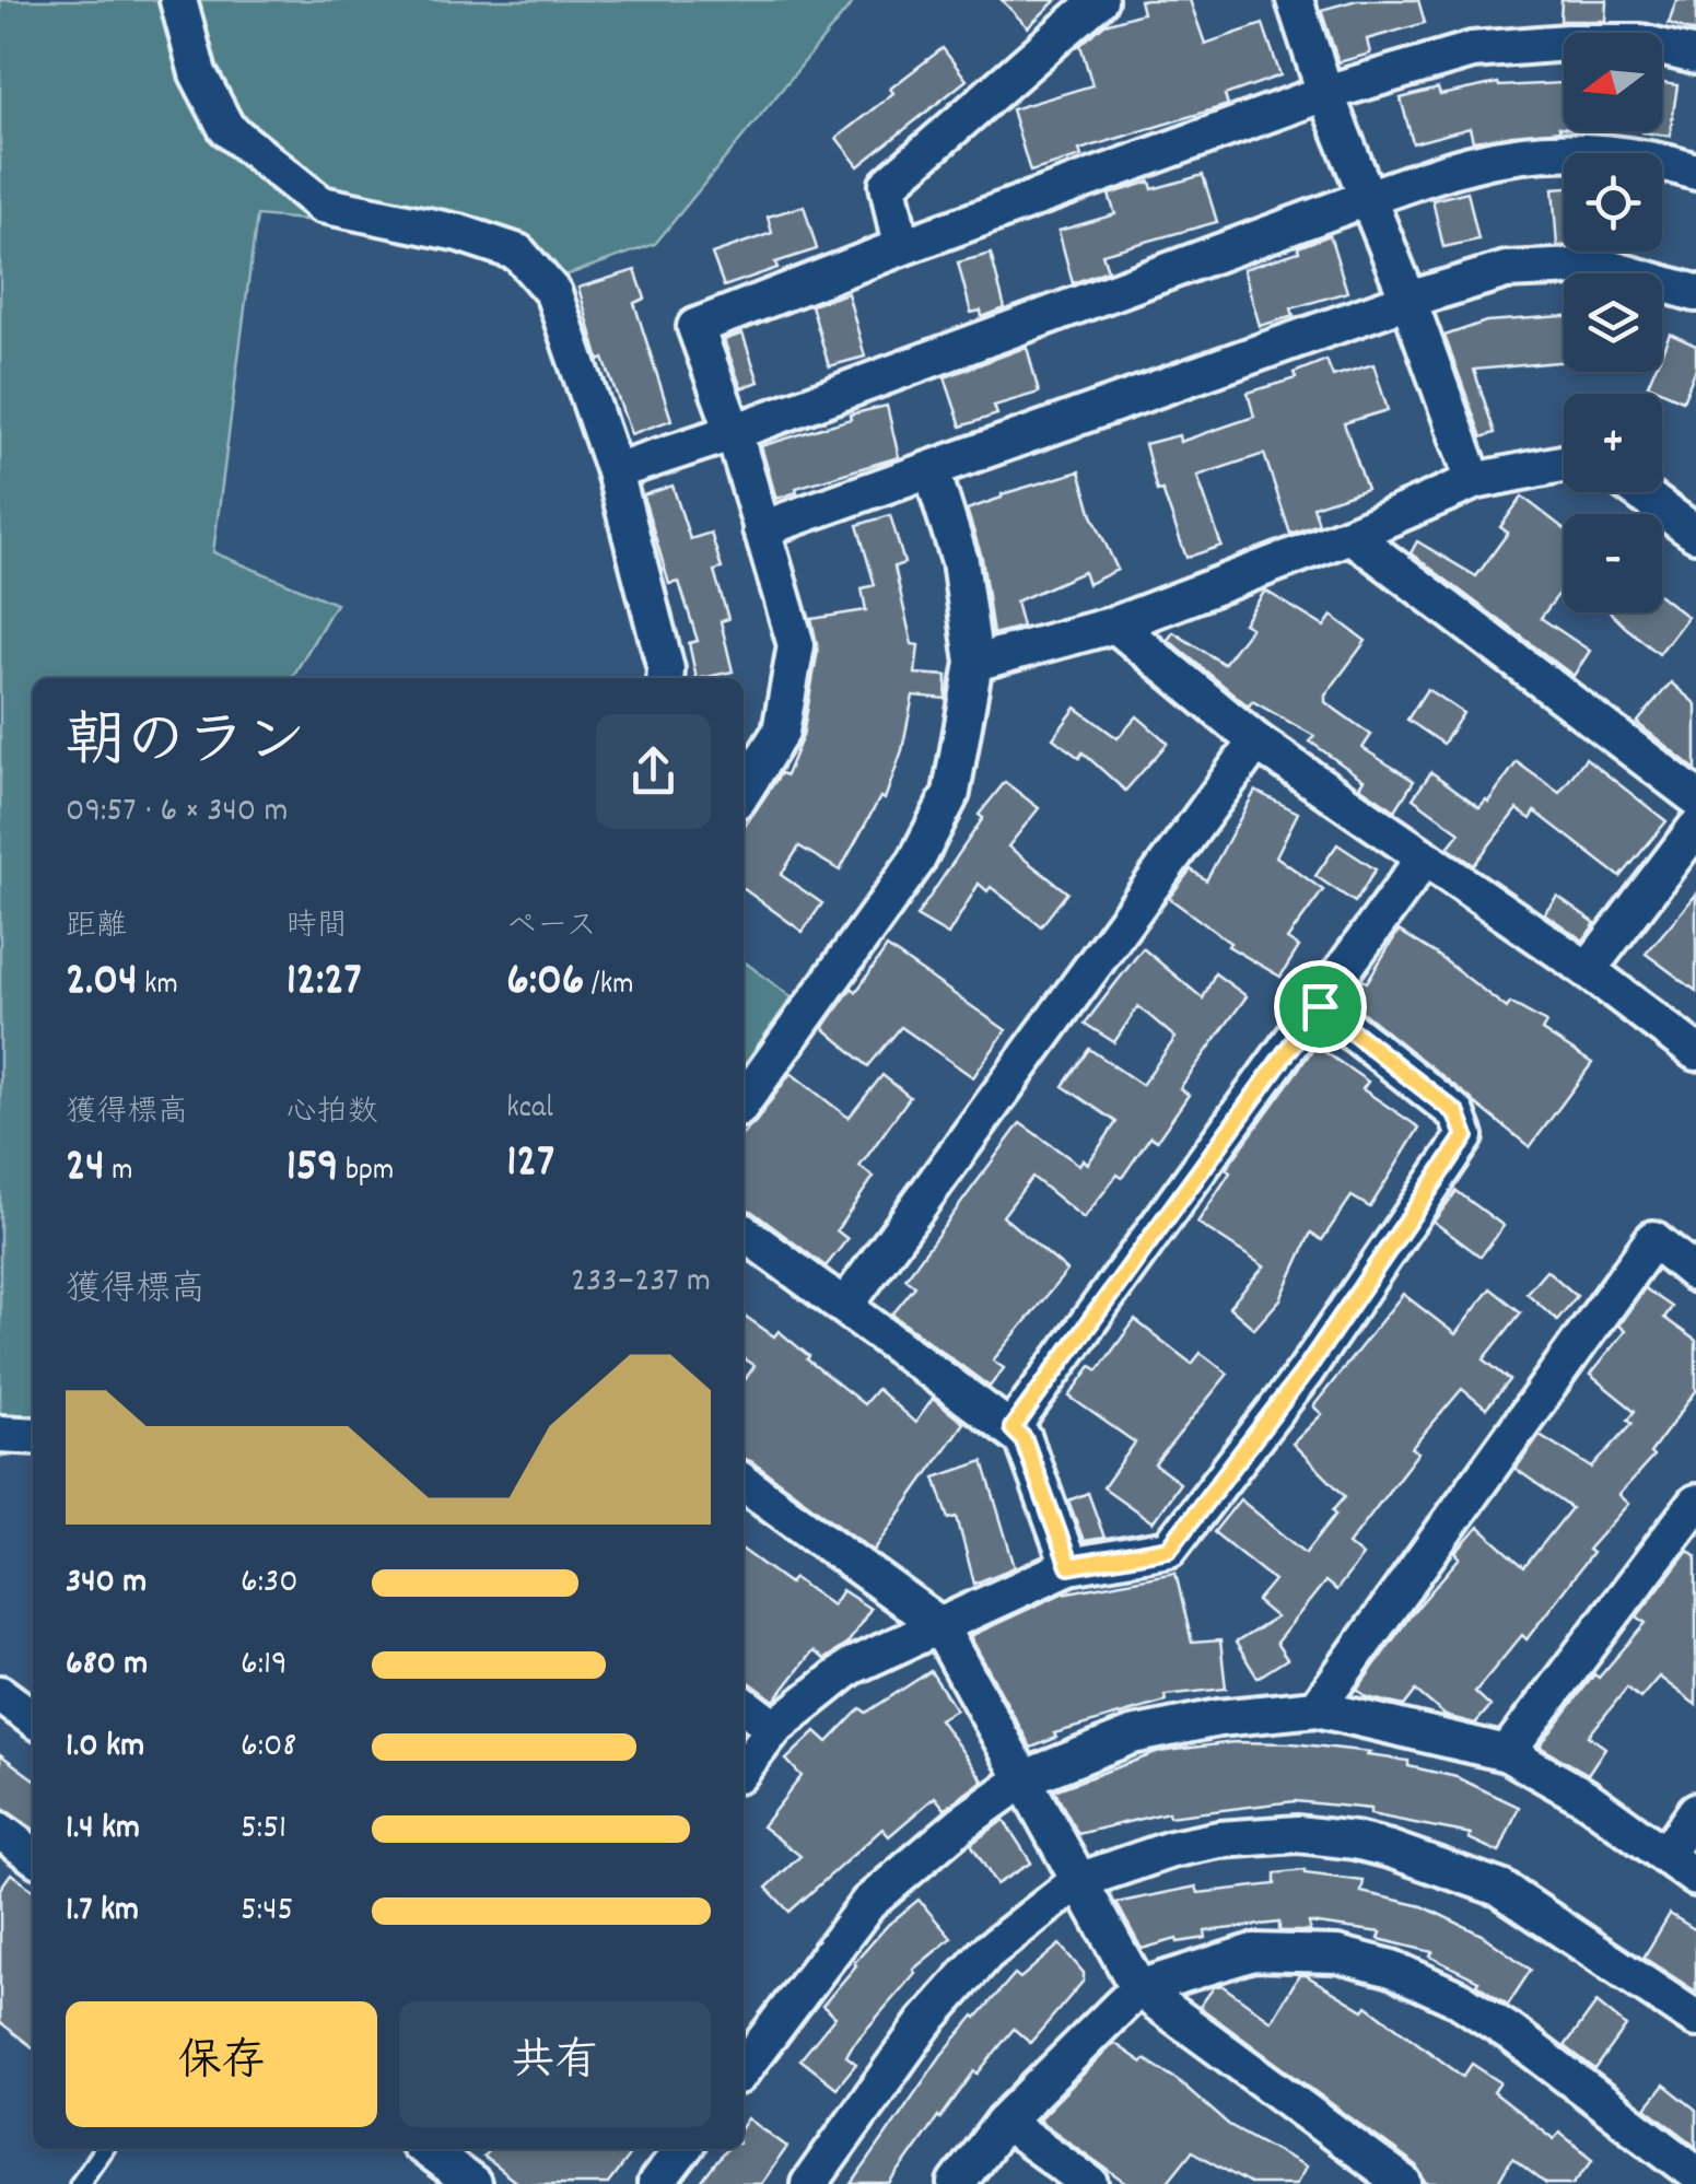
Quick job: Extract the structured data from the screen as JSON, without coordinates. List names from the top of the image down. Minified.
{"north":"left","page":{"map_buttons":["+","−"],"heading":["朝のラン","09:57 · 6 × 340 m"],"stats":[["距離","2.04 km"],["時間","12:27"],["ペース","6:06 /km"],["獲得標高","24 m"],["心拍数","159 bpm"],["kcal","127"]],"chart":["獲得標高","233–237 m"],"list":[{"name":"340 m","note":"6:30"},{"name":"680 m","note":"6:19"},{"name":"1.0 km","note":"6:08"},{"name":"1.4 km","note":"5:51"},{"name":"1.7 km","note":"5:45"}],"buttons":["保存","共有"]}}
